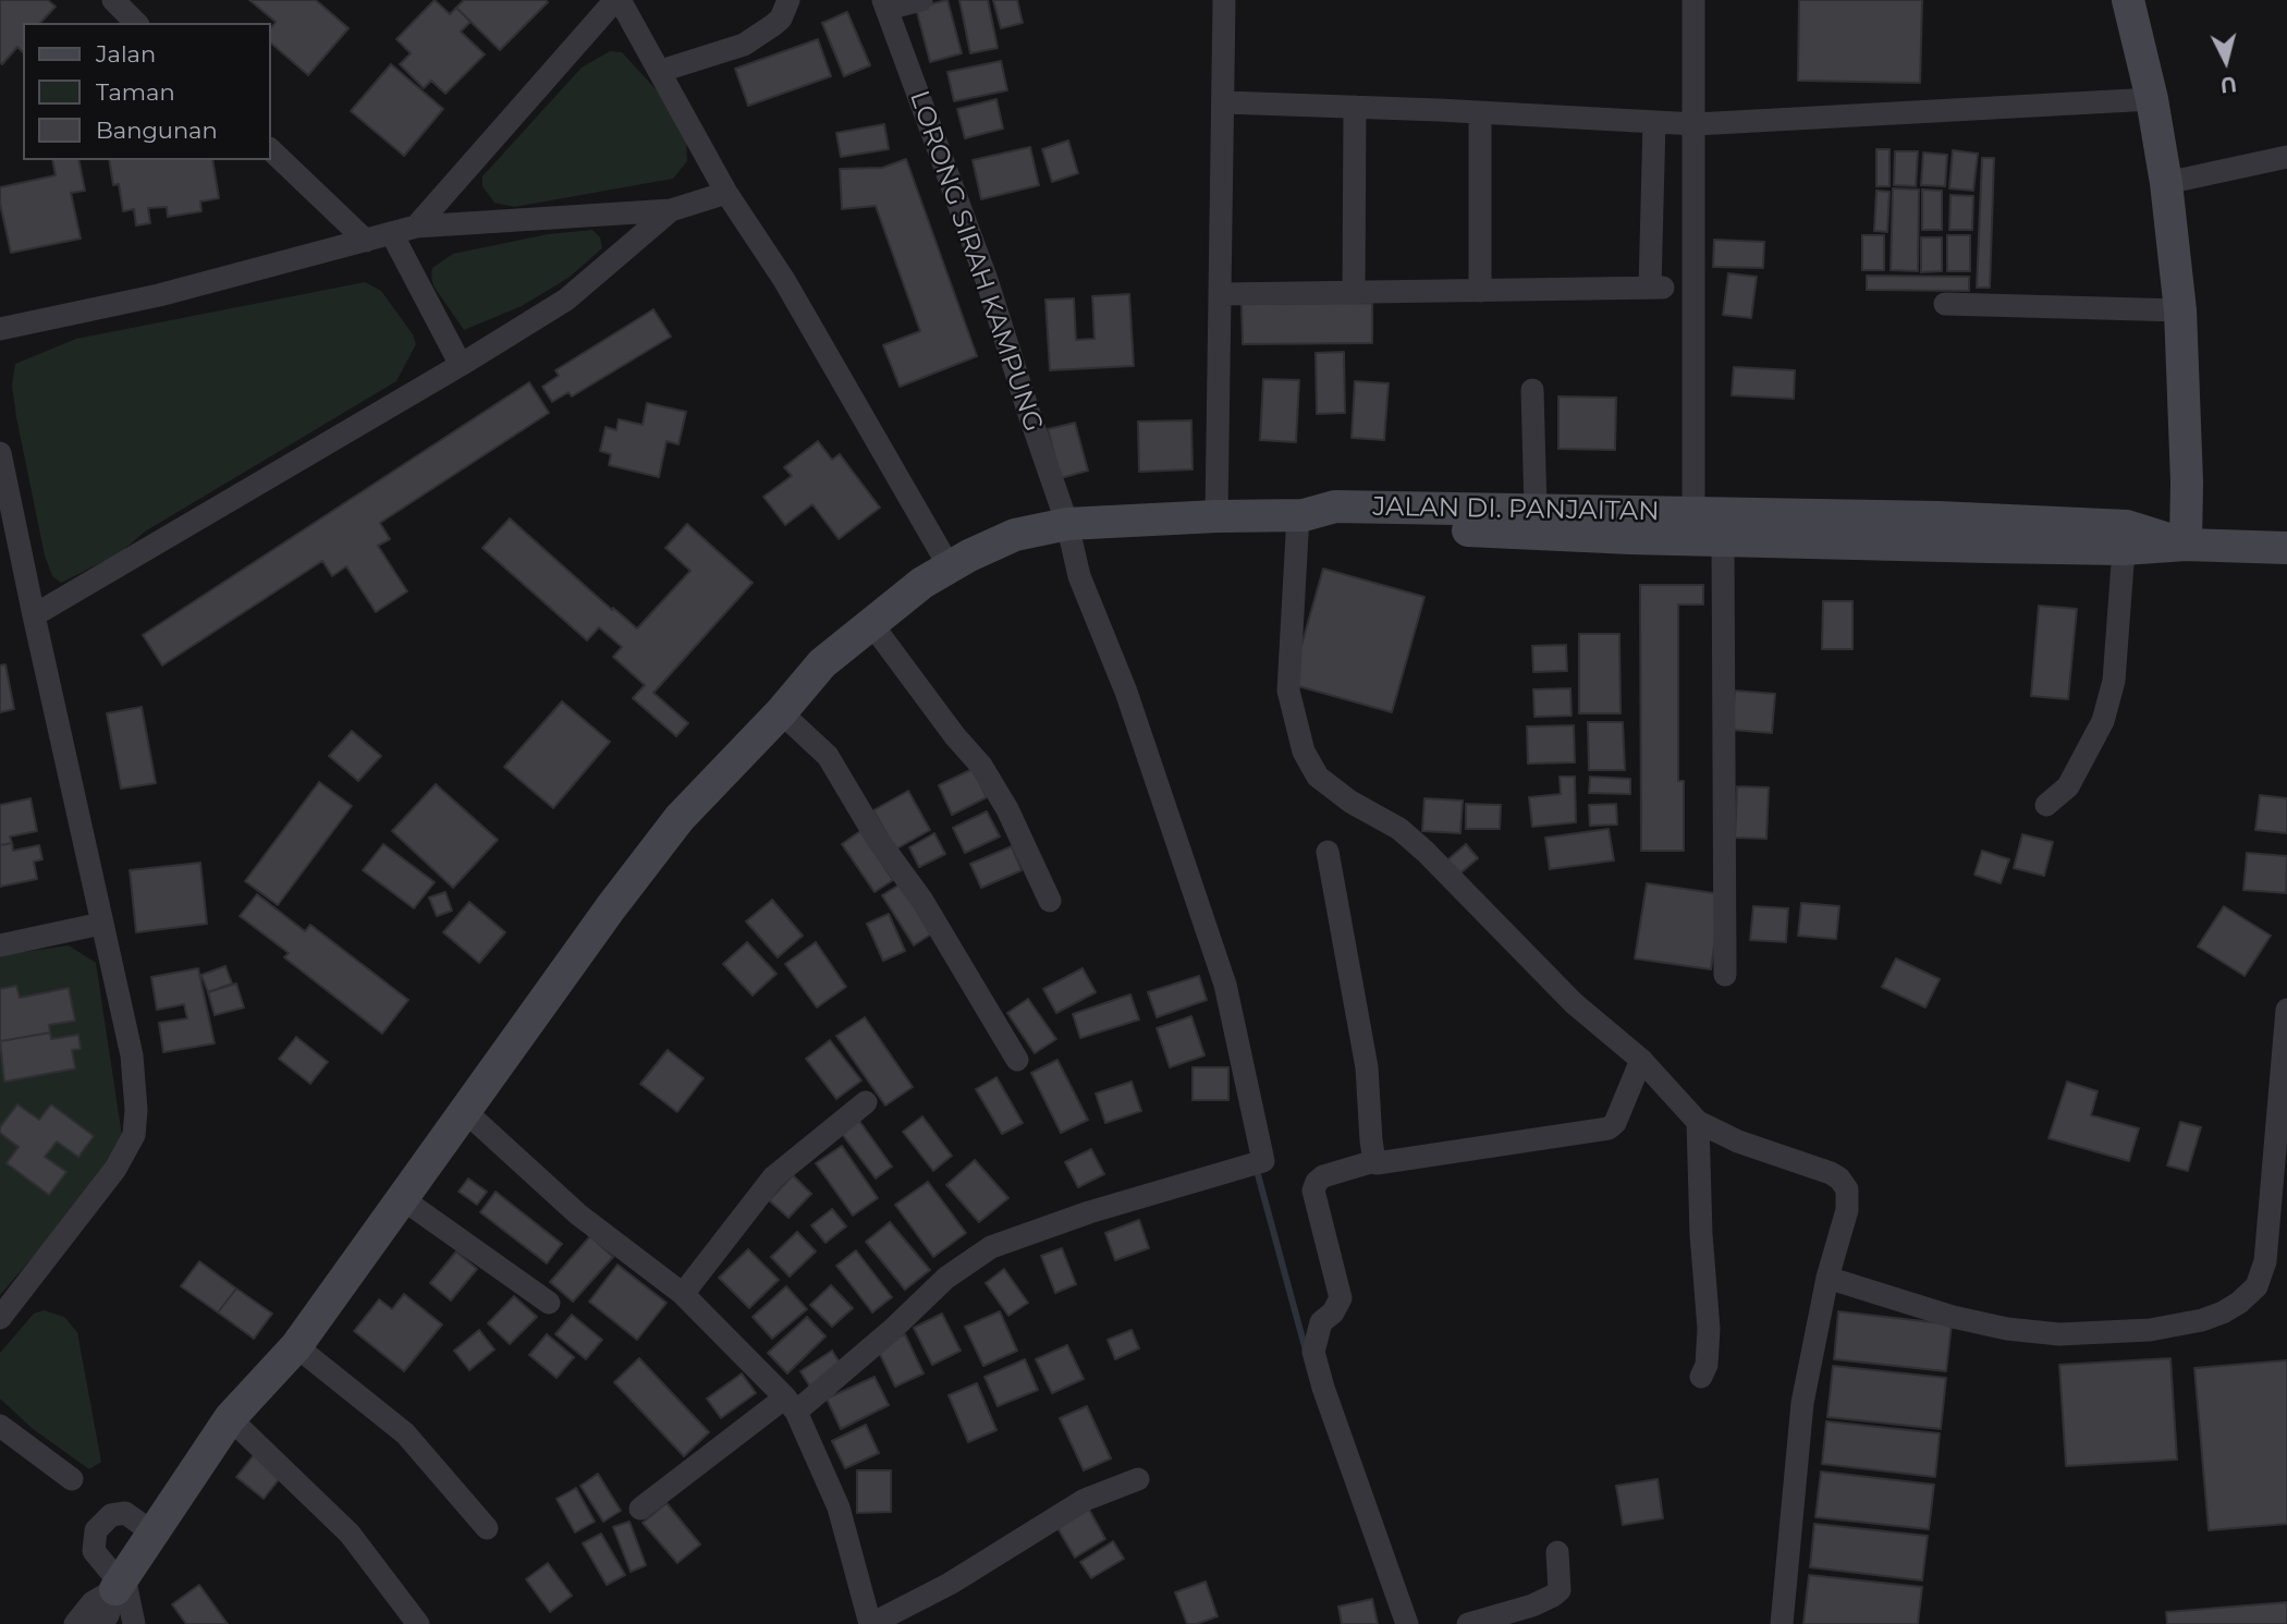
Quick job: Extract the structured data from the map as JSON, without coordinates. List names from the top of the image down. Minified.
{"streets":{"main road":["JALAN DI. PANJAITAN"],"street":["LORONG SIRAH KAMPUNG"]},"crossings":[["LORONG SIRAH KAMPUNG","JALAN DI. PANJAITAN"]],"legend":["Jalan","Taman","Bangunan"],"north":"bottom"}
